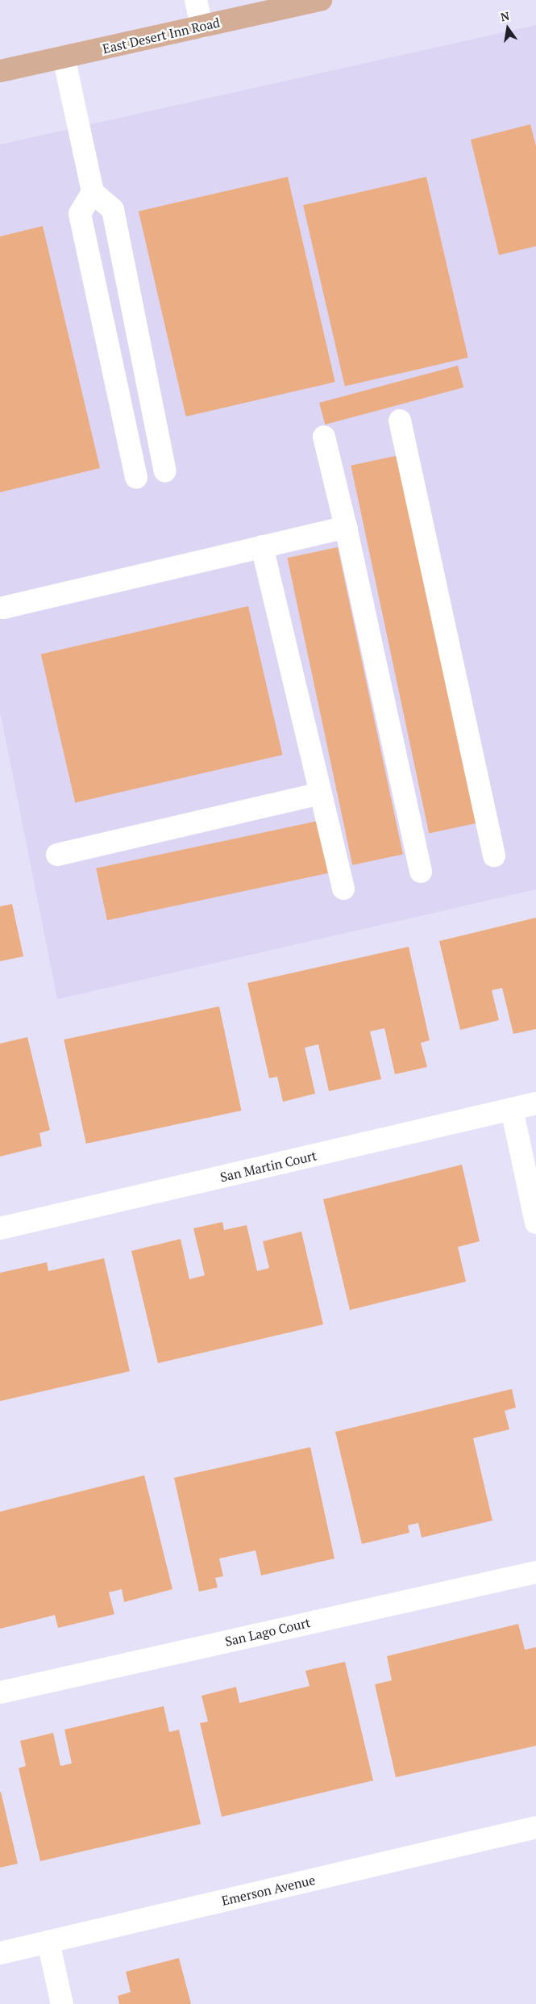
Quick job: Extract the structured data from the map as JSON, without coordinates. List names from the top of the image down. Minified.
{"streets":{"main road":["East Desert Inn Road"],"street":["San Martin Court","San Lago Court","Emerson Avenue"]},"north":"top"}
